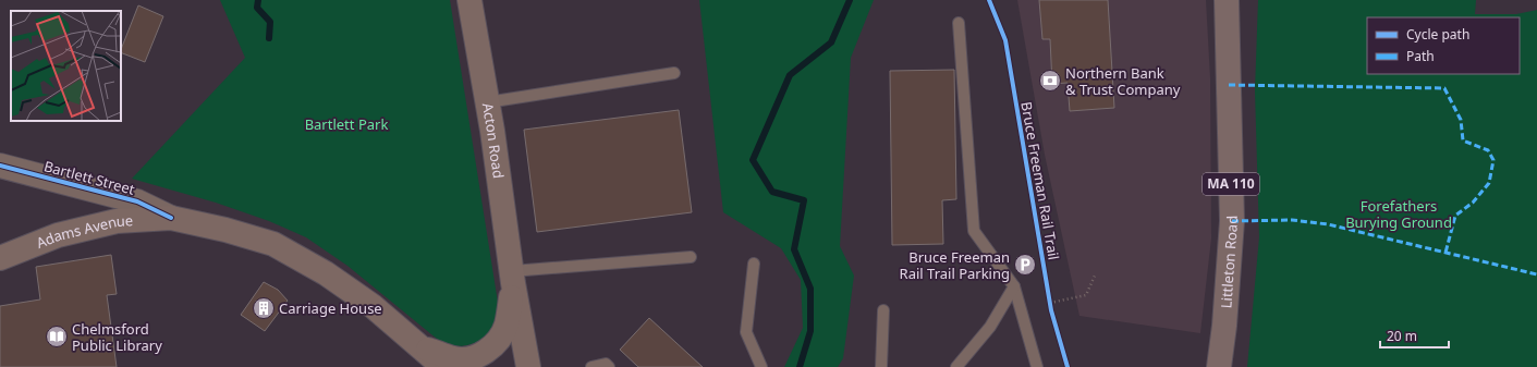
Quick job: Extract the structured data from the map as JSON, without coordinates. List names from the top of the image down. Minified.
{"streets":{"main road":["Acton Road","Bartlett Street","MA 110","Adams Avenue","Littleton Road"],"cycle path":["Bruce Freeman Rail Trail"]},"crossings":[["Acton Road","Bartlett Street"],["Bartlett Street","Adams Avenue"]],"parks":["Bartlett Park","Forefathers Burying Ground"],"places":{"bank":["Northern Bank & Trust Company"],"parking":["Bruce Freeman Rail Trail Parking"],"building":["Carriage House"],"library":["Chelmsford Public Library"]},"legend":["Cycle path","Path"],"scale_bar":"20 m"}
